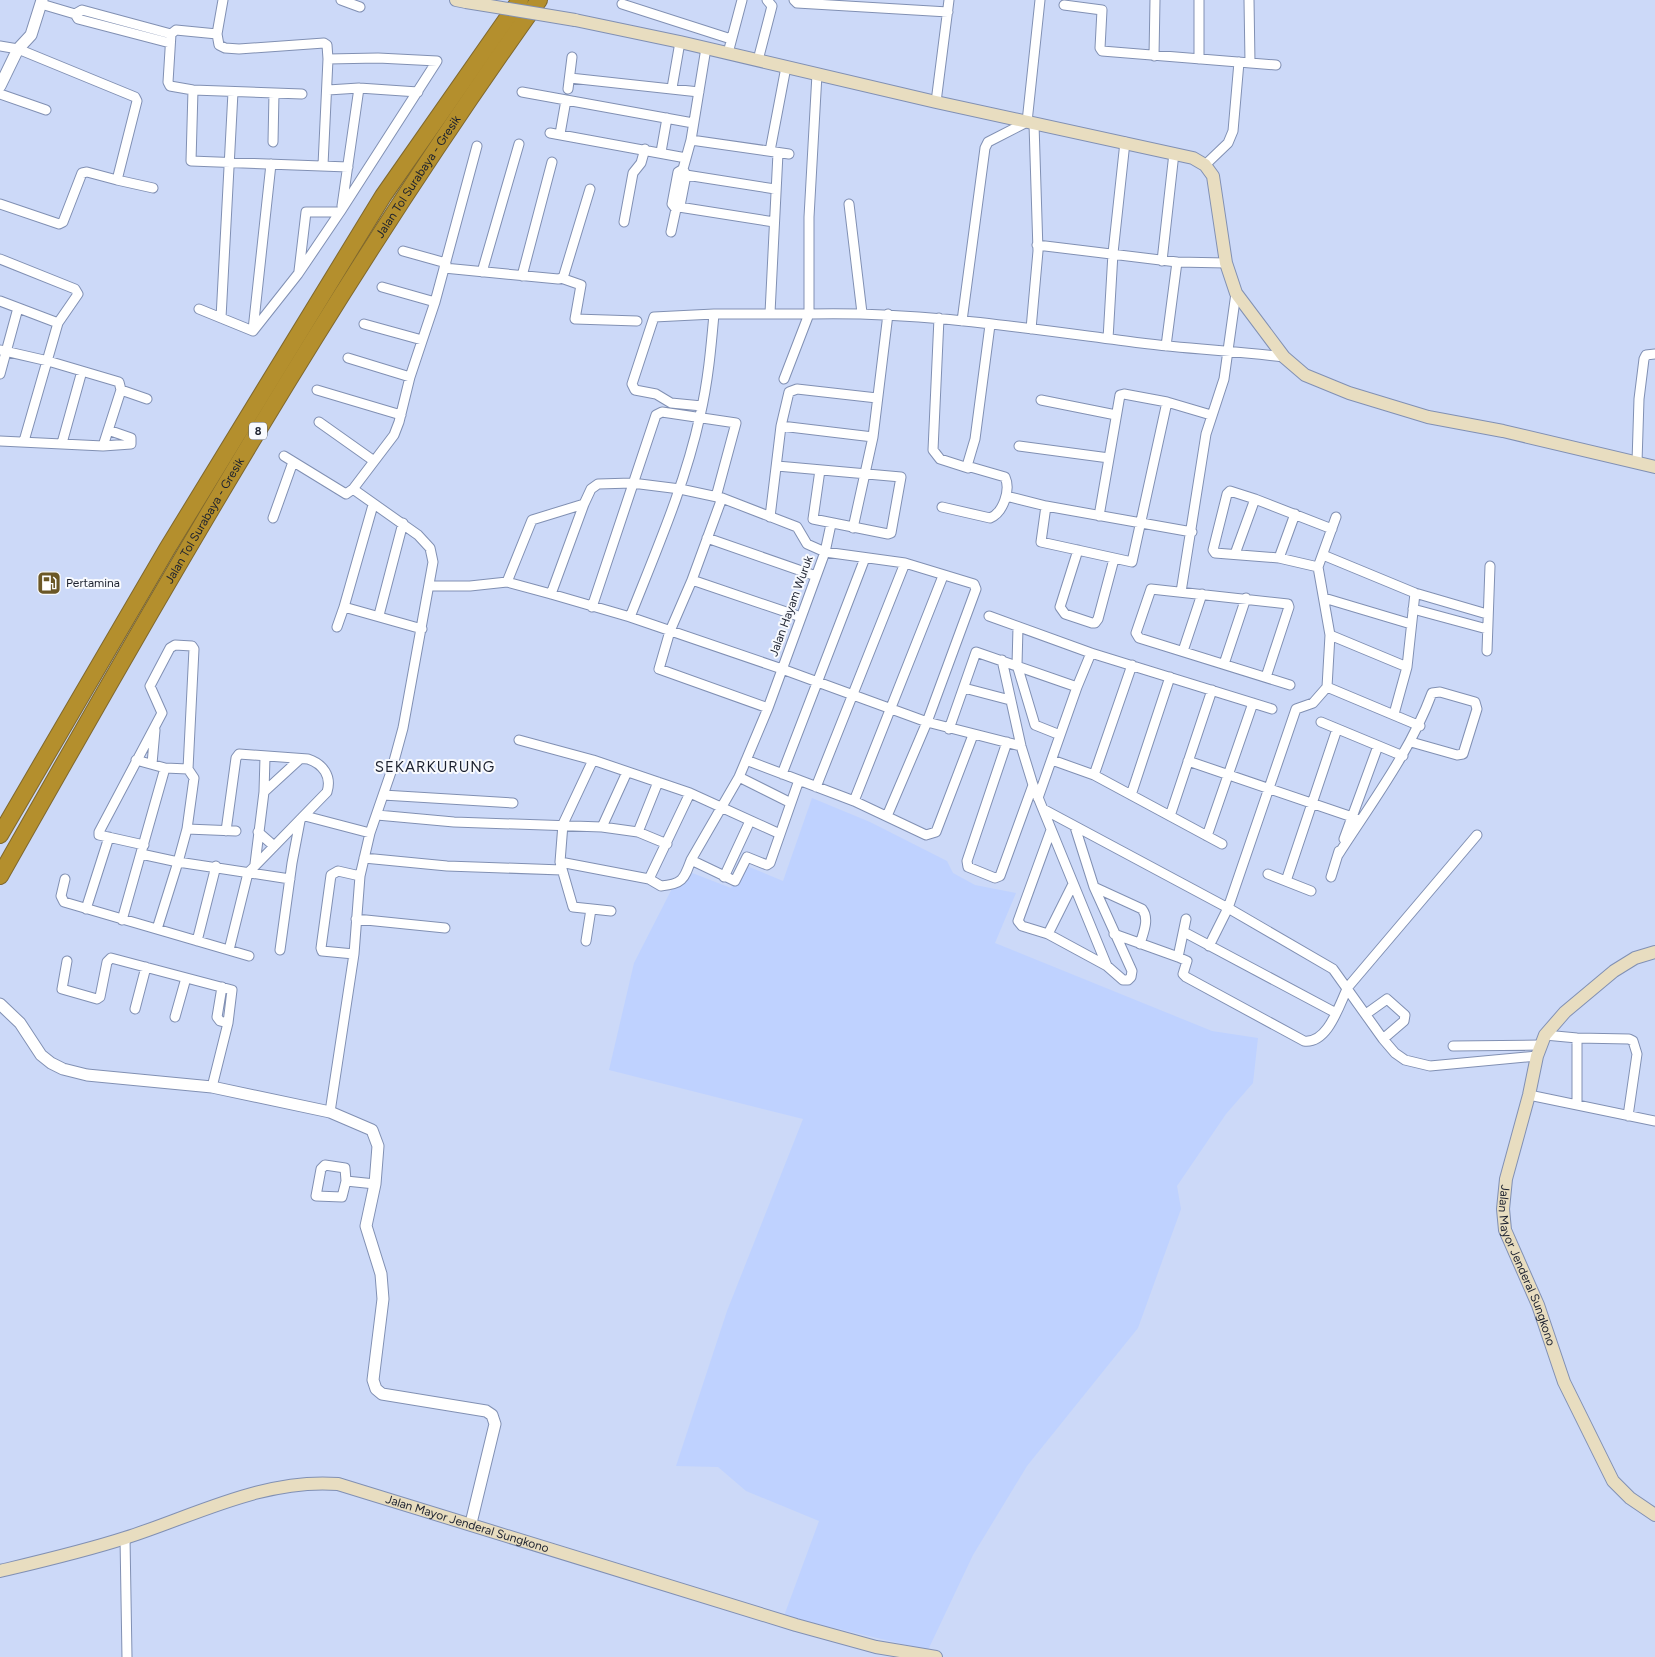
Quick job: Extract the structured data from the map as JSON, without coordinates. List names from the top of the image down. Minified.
{"streets":{"highway":["Jalan Tol Surabaya - Gresik","8"],"main road":["Jalan Mayor Jenderal Sungkono"],"street":["Jalan Hayam Wuruk"]},"districts":["SEKARKURUNG"],"places":{"fuel station":["Pertamina"]}}
